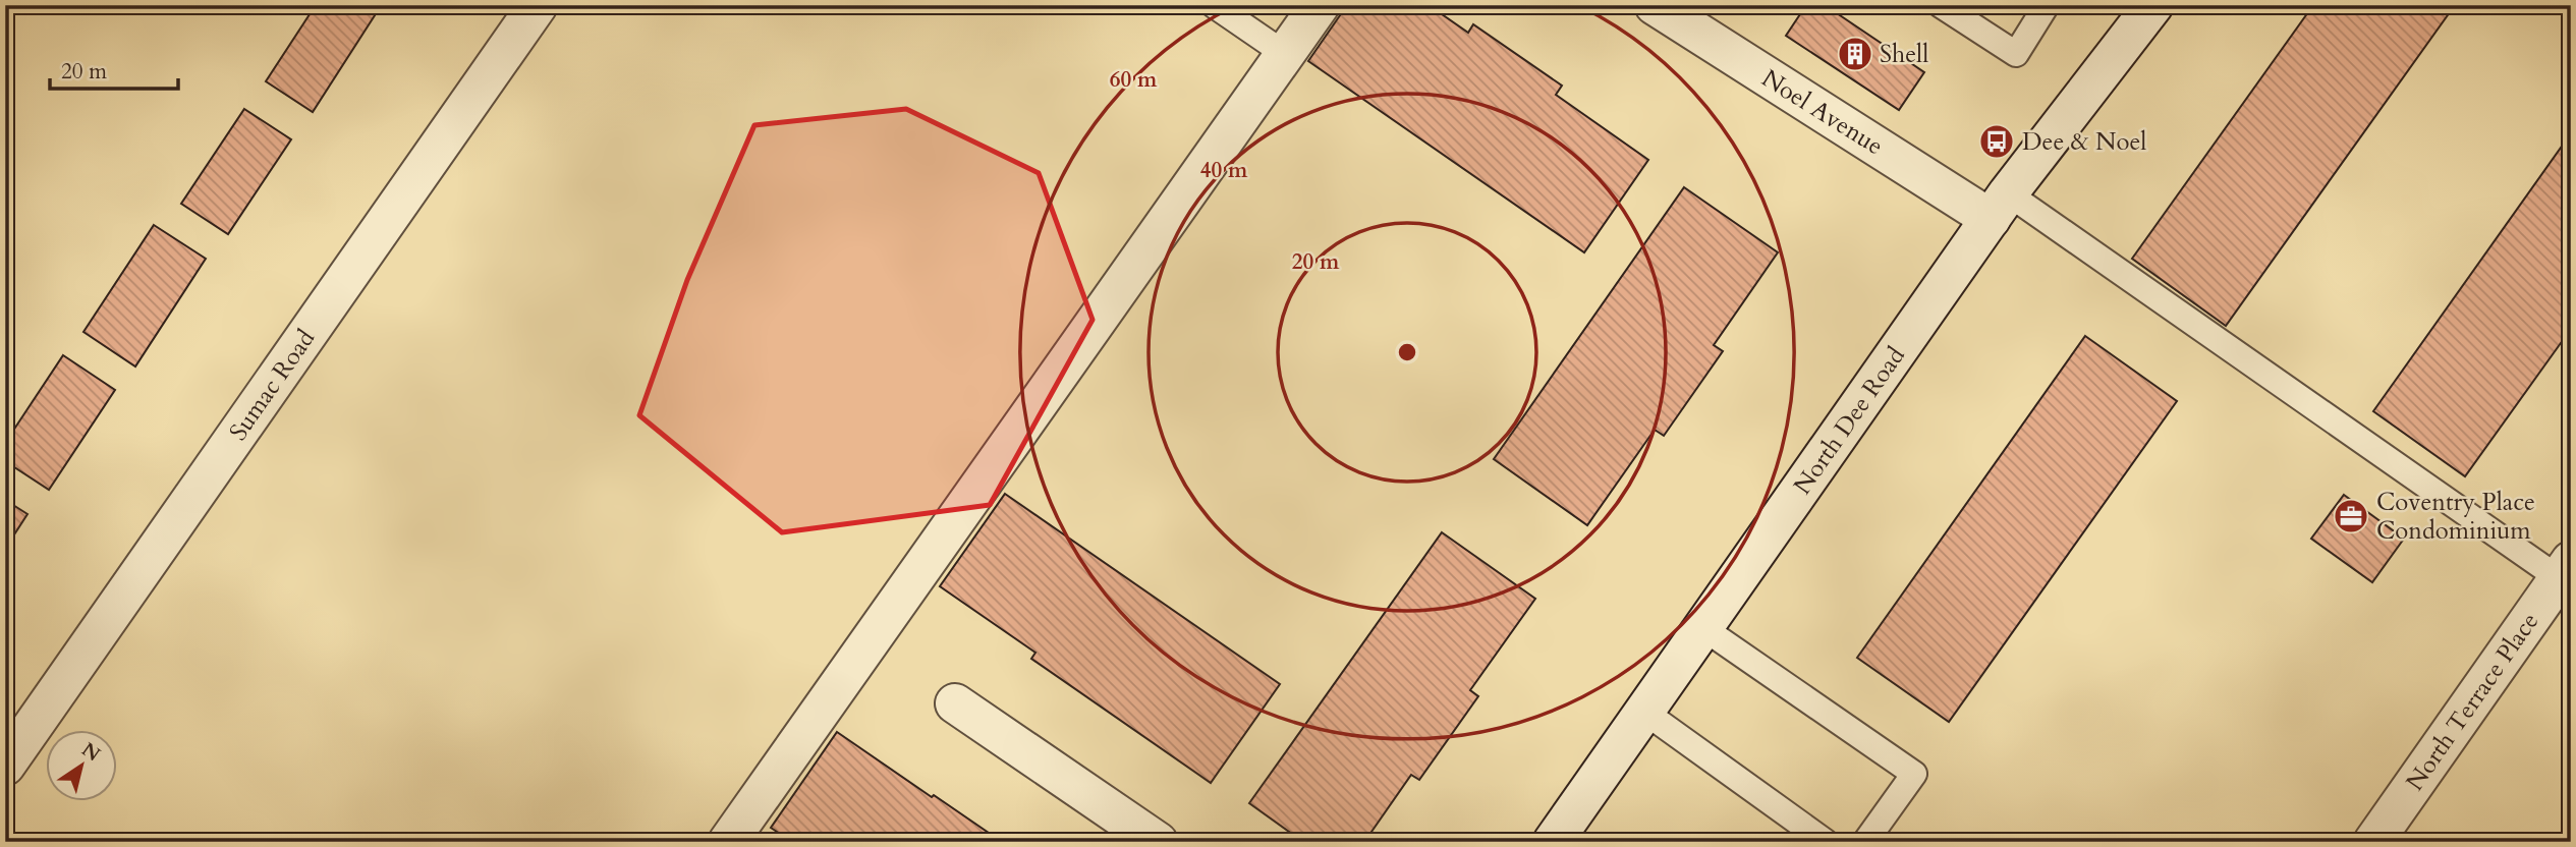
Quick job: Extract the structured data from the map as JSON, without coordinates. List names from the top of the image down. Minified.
{"streets":{"street":["Noel Avenue","Sumac Road","North Dee Road","North Terrace Place"]},"crossings":[["Noel Avenue","North Dee Road"]],"places":{"building":["Shell"],"bus stop":["Dee & Noel"],"office":["Coventry Place Condominium"]},"scale_bar":"20 m","north":"top right","rings":["60 m","40 m","20 m"]}
